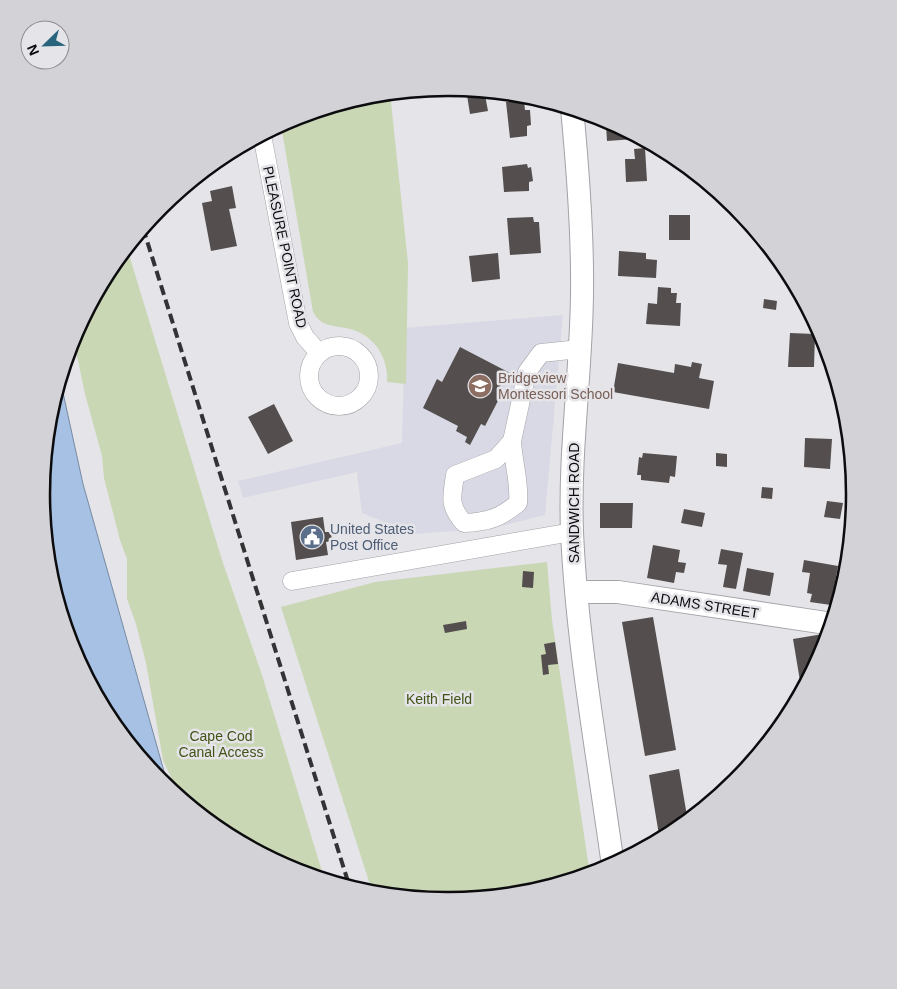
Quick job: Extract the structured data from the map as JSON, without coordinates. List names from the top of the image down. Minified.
{"streets":{"main road":["SANDWICH ROAD","ADAMS STREET"],"street":["PLEASURE POINT ROAD"]},"crossings":[["SANDWICH ROAD","ADAMS STREET"]],"parks":["Keith Field","Cape Cod Canal Access"],"places":{"school or university":["Bridgeview Montessori School"],"public building":["United States Post Office"]},"north":"bottom left"}
